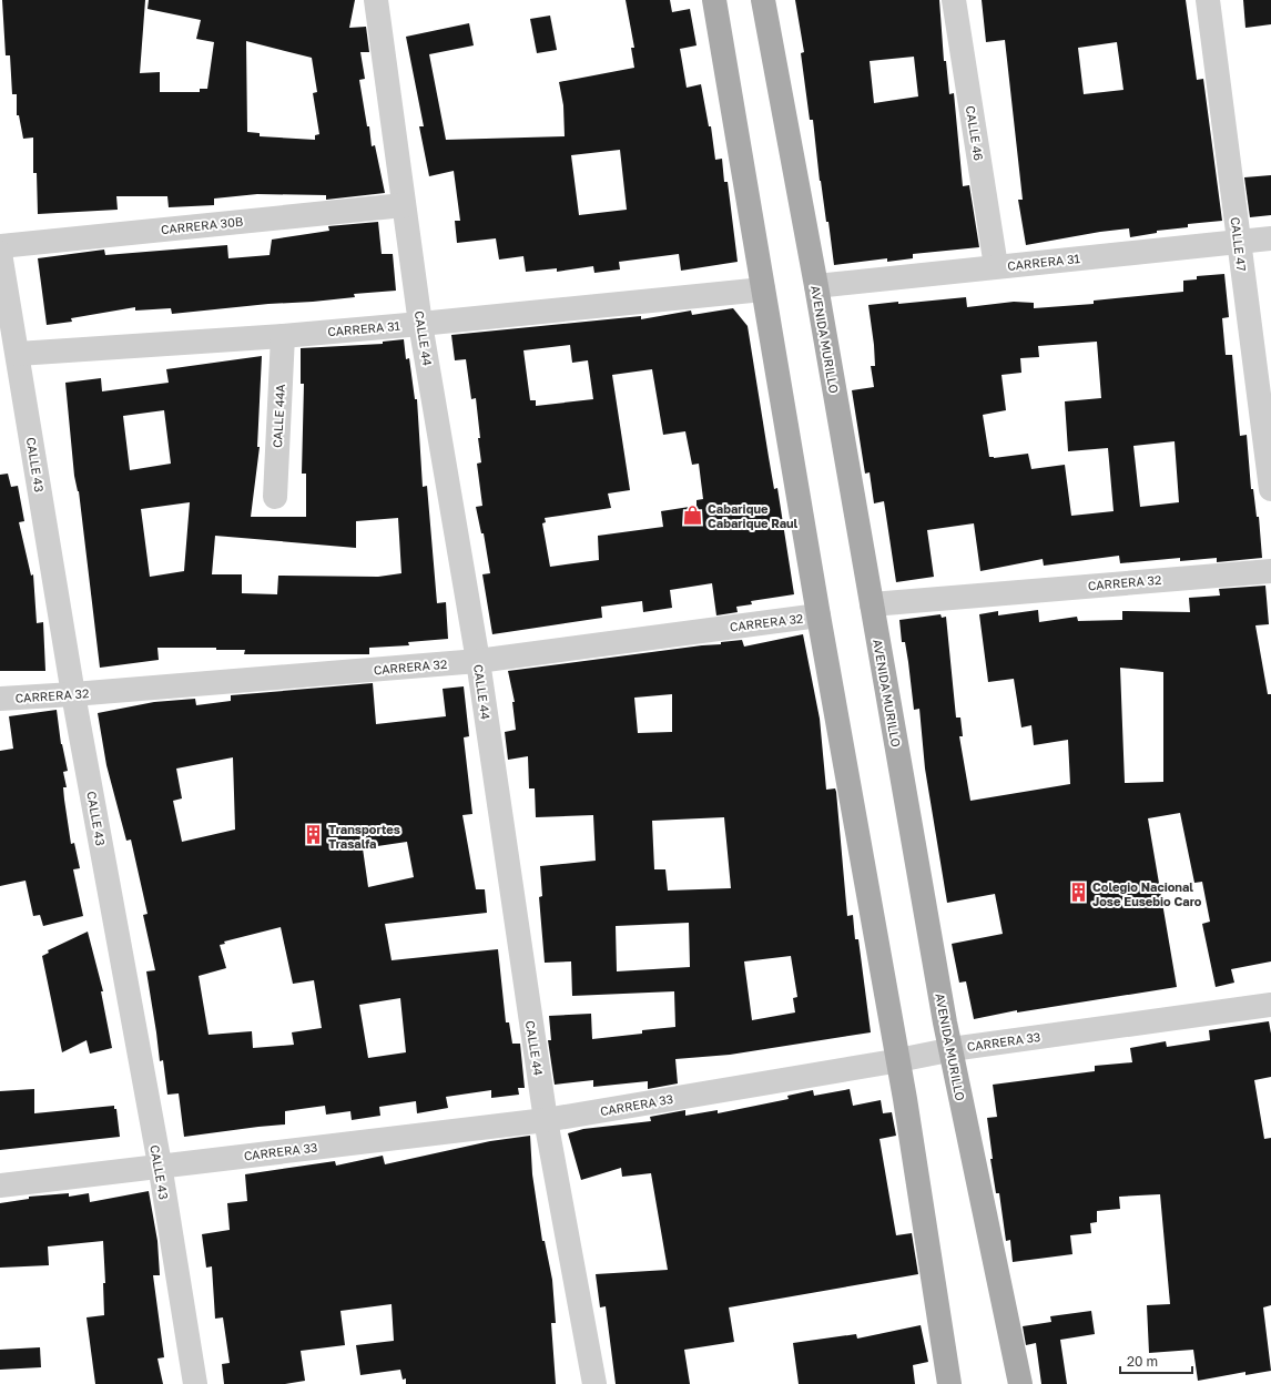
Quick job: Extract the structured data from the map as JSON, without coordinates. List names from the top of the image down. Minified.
{"streets":{"main road":["AVENIDA MURILLO"],"street":["CALLE 46","CARRERA 30B","CALLE 47","CARRERA 31","CALLE 44","CALLE 44A","CALLE 43","CARRERA 32","CARRERA 33"]},"crossings":[["CALLE 46","CARRERA 31"],["CARRERA 30B","CALLE 44"],["CALLE 47","CARRERA 31"],["CARRERA 31","CALLE 44"],["CARRERA 31","AVENIDA MURILLO"],["CARRERA 31","CALLE 44A"],["CARRERA 31","CALLE 43"],["CALLE 44","CARRERA 32"],["CALLE 44","CARRERA 33"],["AVENIDA MURILLO","CARRERA 32"],["AVENIDA MURILLO","CARRERA 33"],["CALLE 43","CARRERA 32"],["CALLE 43","CARRERA 33"]],"places":{"shop":["Cabarique Cabarique Raul"],"building":["Transportes Trasalfa","Colegio Nacional Jose Eusebio Caro"]},"scale_bar":"20 m"}
